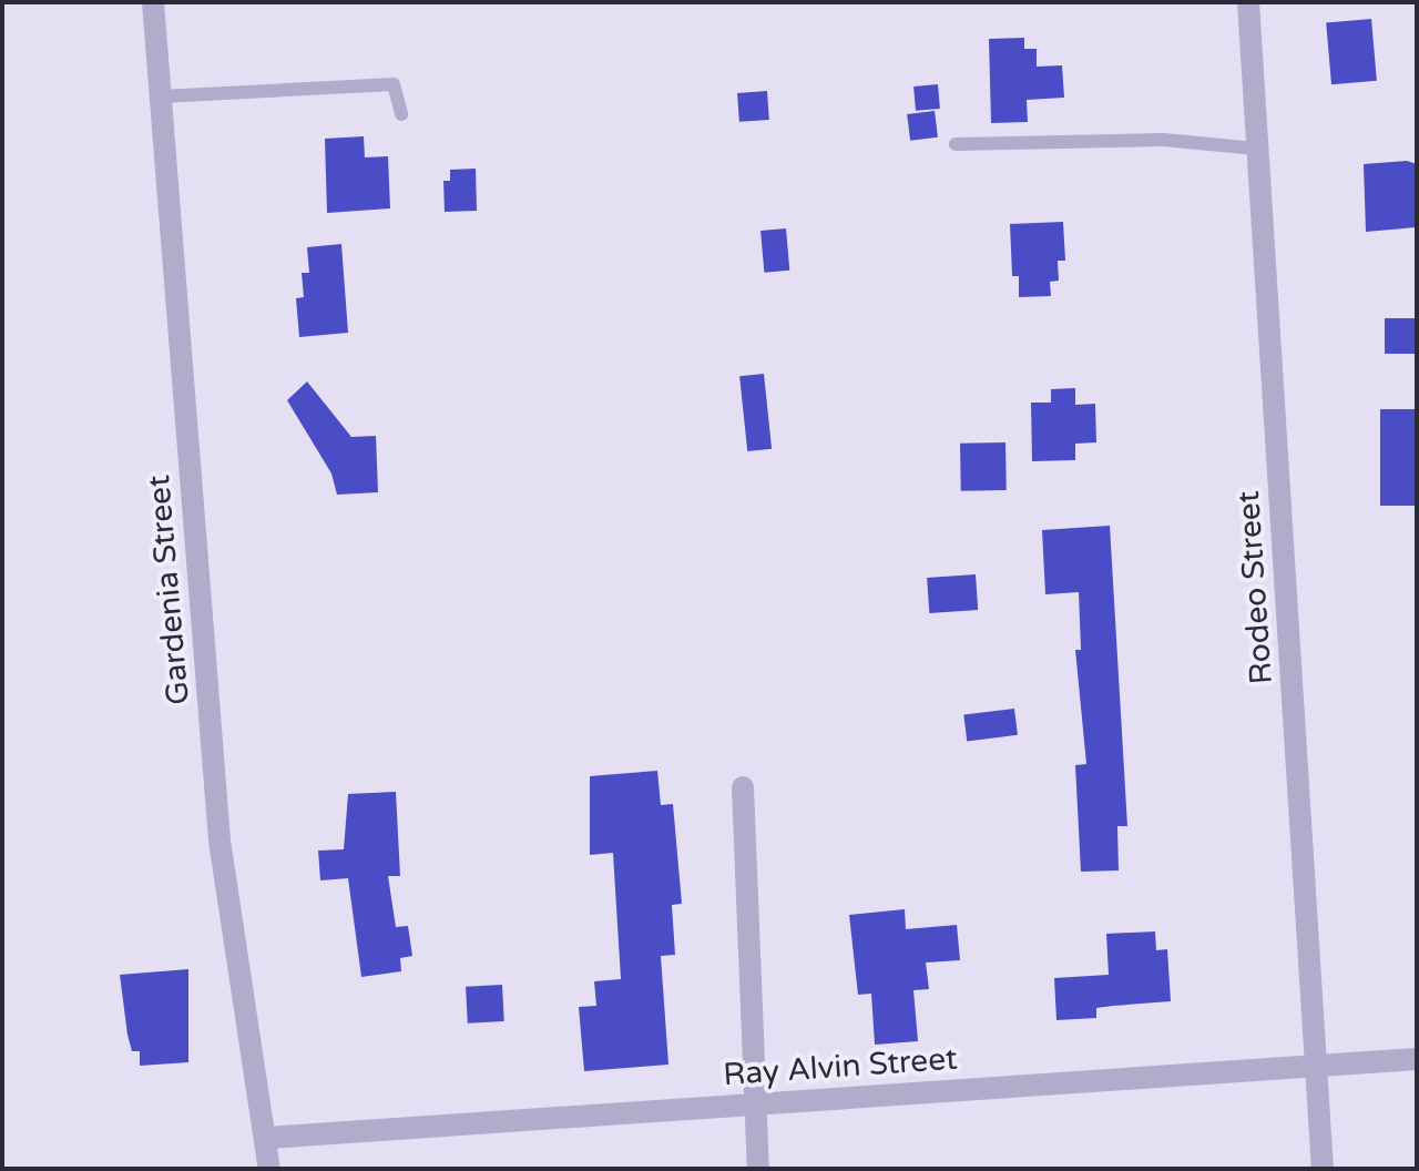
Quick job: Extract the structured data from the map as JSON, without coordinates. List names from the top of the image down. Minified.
{"streets":{"street":["Rodeo Street","Gardenia Street","Ray Alvin Street"]},"crossings":[["Rodeo Street","Ray Alvin Street"],["Gardenia Street","Ray Alvin Street"]]}
